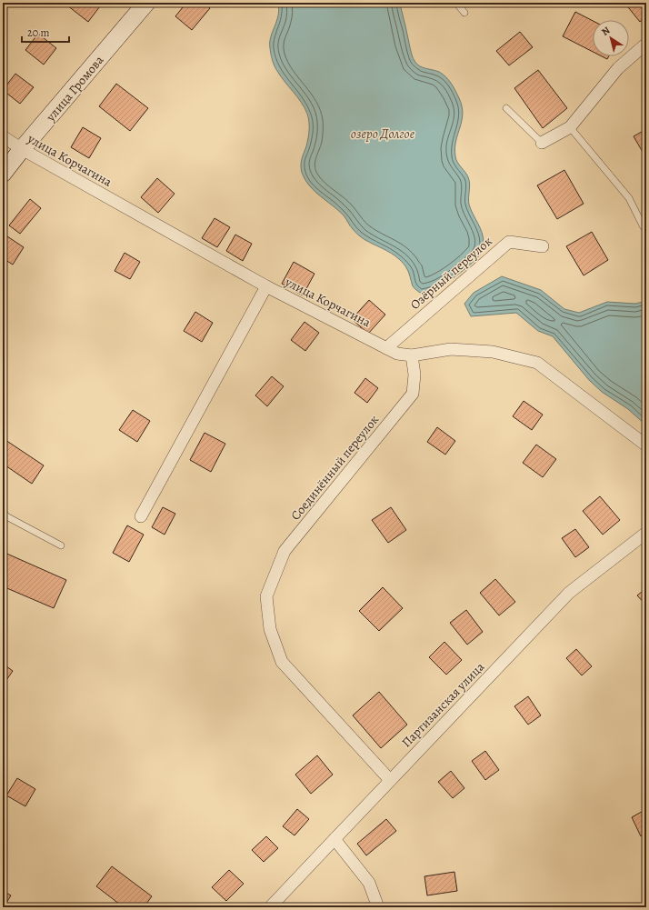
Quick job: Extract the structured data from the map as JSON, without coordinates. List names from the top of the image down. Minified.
{"streets":{"street":["улица Громова","улица Корчагина","Озёрный переулок","Соединённый переулок","Партизанская улица"]},"crossings":[["улица Громова","улица Корчагина"],["улица Корчагина","Озёрный переулок"],["улица Корчагина","Соединённый переулок"],["Соединённый переулок","Партизанская улица"]],"water":["озеро Долгое"],"scale_bar":"20 m","north":"top left"}
